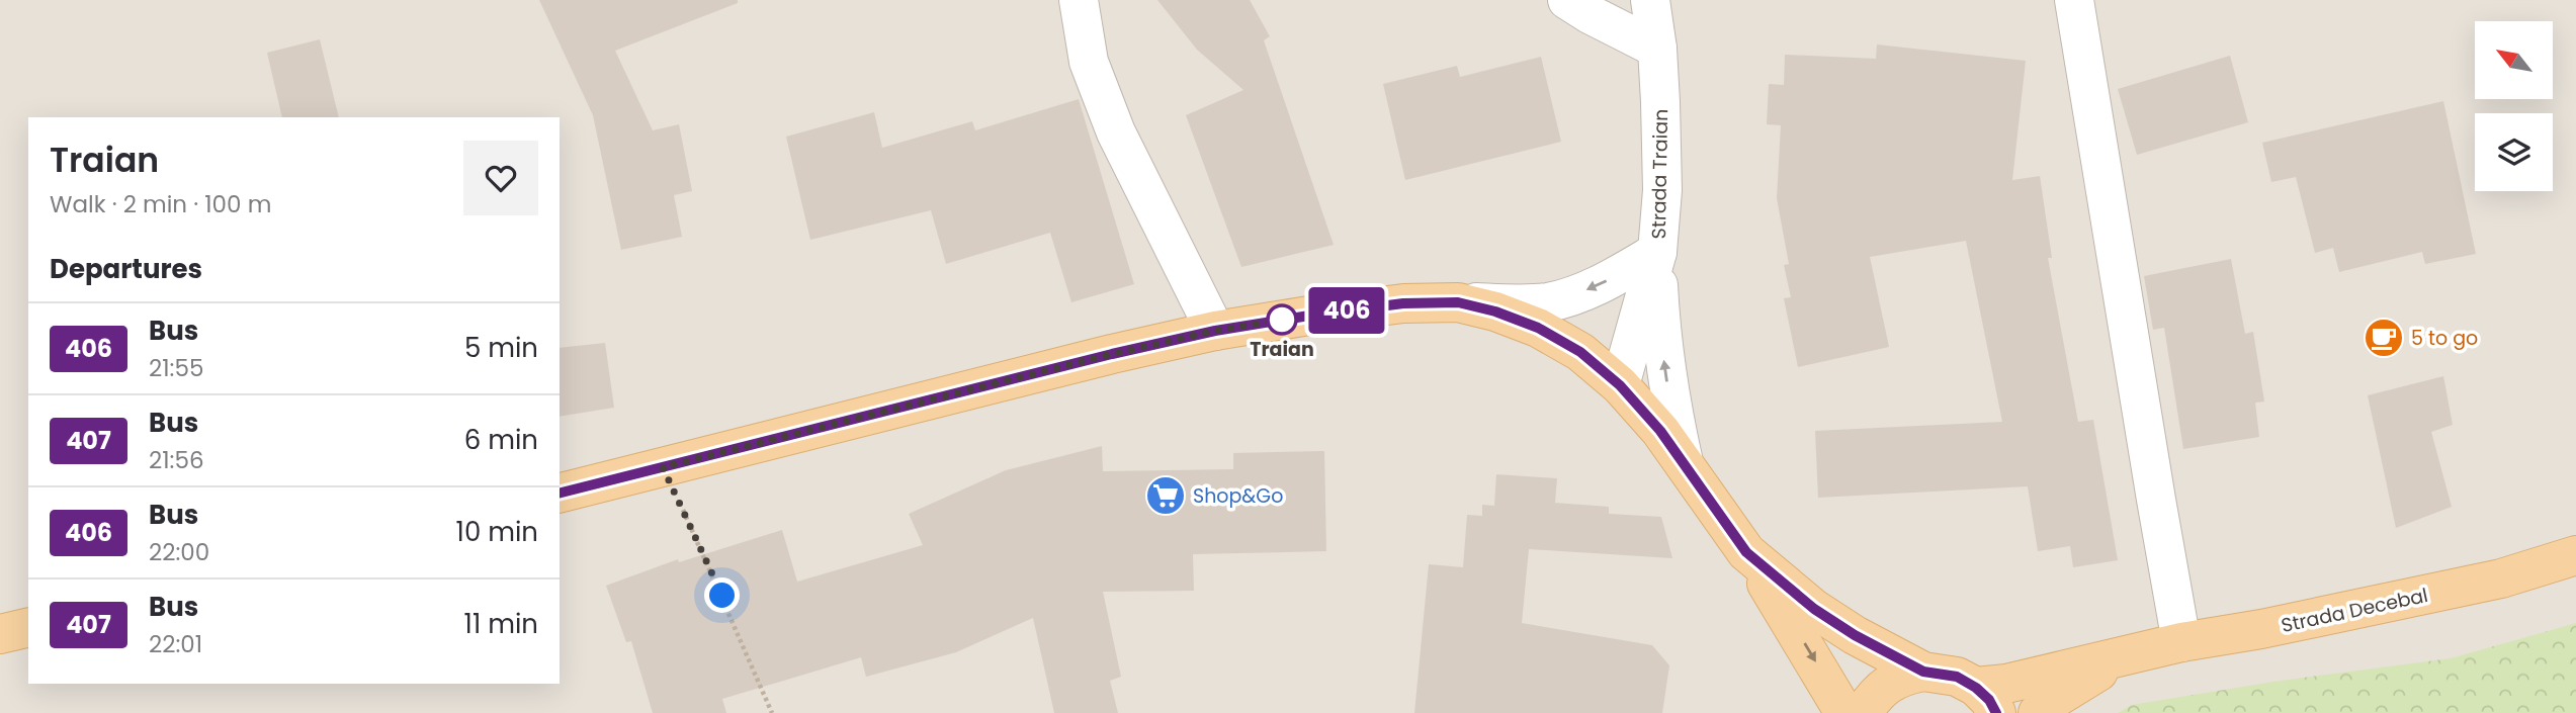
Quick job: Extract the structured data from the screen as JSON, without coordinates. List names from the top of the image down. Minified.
{"streets":{"main road":["Strada Decebal"],"street":["Strada Traian"]},"crossings":[["Strada Traian","Strada Decebal"]],"places":{"other":["Traian"],"cafe":["5 to go"],"supermarket":["Shop&Go"]},"lines":["bus line 406"],"north":"top left","page":{"on_map":"406","heading":[["Traian","Walk · 2 min · 100 m"],"Departures"],"list":[{"mark":"406","name":"Bus","note":"21:55","value":"5 min"},{"mark":"407","name":"Bus","note":"21:56","value":"6 min"},{"mark":"406","name":"Bus","note":"22:00","value":"10 min"},{"mark":"407","name":"Bus","note":"22:01","value":"11 min"}]}}
